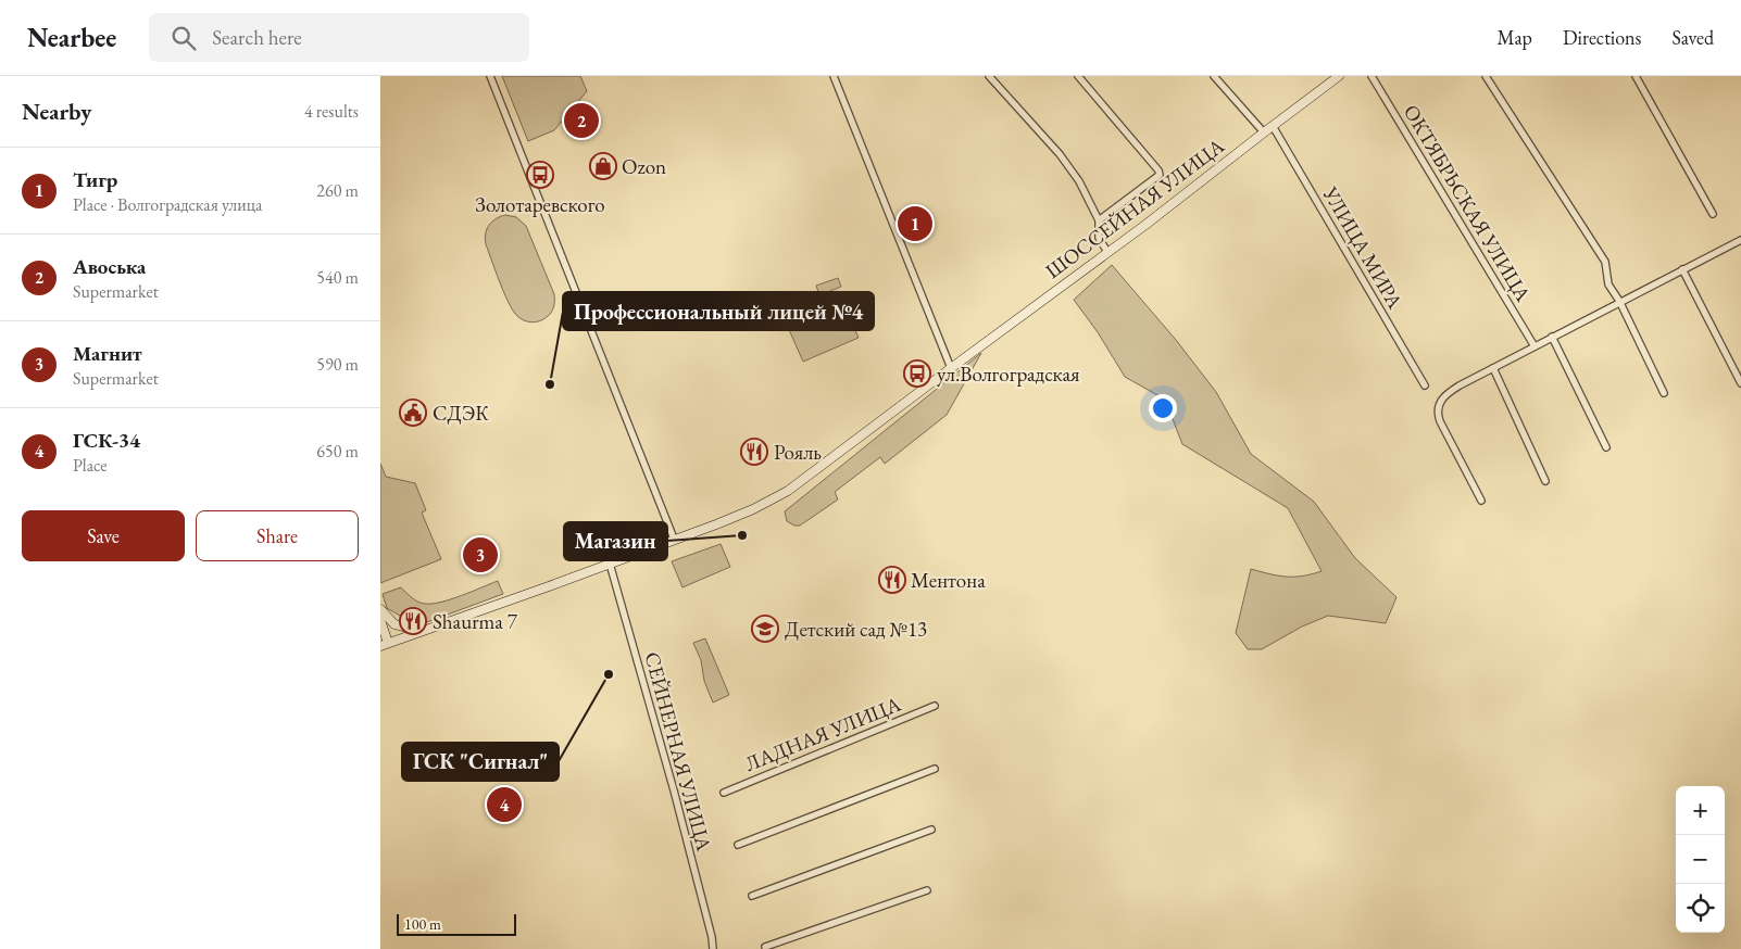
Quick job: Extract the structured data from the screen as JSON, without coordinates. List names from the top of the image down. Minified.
{"streets":{"street":["ОКТЯБРЬСКАЯ УЛИЦА","ШОССЕЙНАЯ УЛИЦА","УЛИЦА МИРА","ЛАДНАЯ УЛИЦА","СЕЙНЕРНАЯ УЛИЦА"]},"crossings":[["ШОССЕЙНАЯ УЛИЦА","УЛИЦА МИРА"],["ШОССЕЙНАЯ УЛИЦА","СЕЙНЕРНАЯ УЛИЦА"]],"places":{"shop":["Ozon"],"bus stop":["Золотаревского","ул.Волгоградская"],"other":["Профессиональный лицей №4","Магазин","ГСК \"Сигнал\""],"public building":["СДЭК"],"restaurant":["Рояль","Ментона","Shaurma 7"],"school or university":["Детский сад №13"]},"scale_bar":"100 m","page":{"header":"Nearbee","search":"Search here","nav":["Map","Directions","Saved"],"heading":["Nearby","4 results"],"pins":["2","1","3","4"],"list":[{"mark":"1","name":"Тигр","note":"Place · Волгоградская улица","value":"260 m"},{"mark":"2","name":"Авоська","note":"Supermarket","value":"540 m"},{"mark":"3","name":"Магнит","note":"Supermarket","value":"590 m"},{"mark":"4","name":"ГСК-34","note":"Place","value":"650 m"}],"buttons":["Save","Share"],"map_buttons":["+","−"],"scale":"100 m"}}
